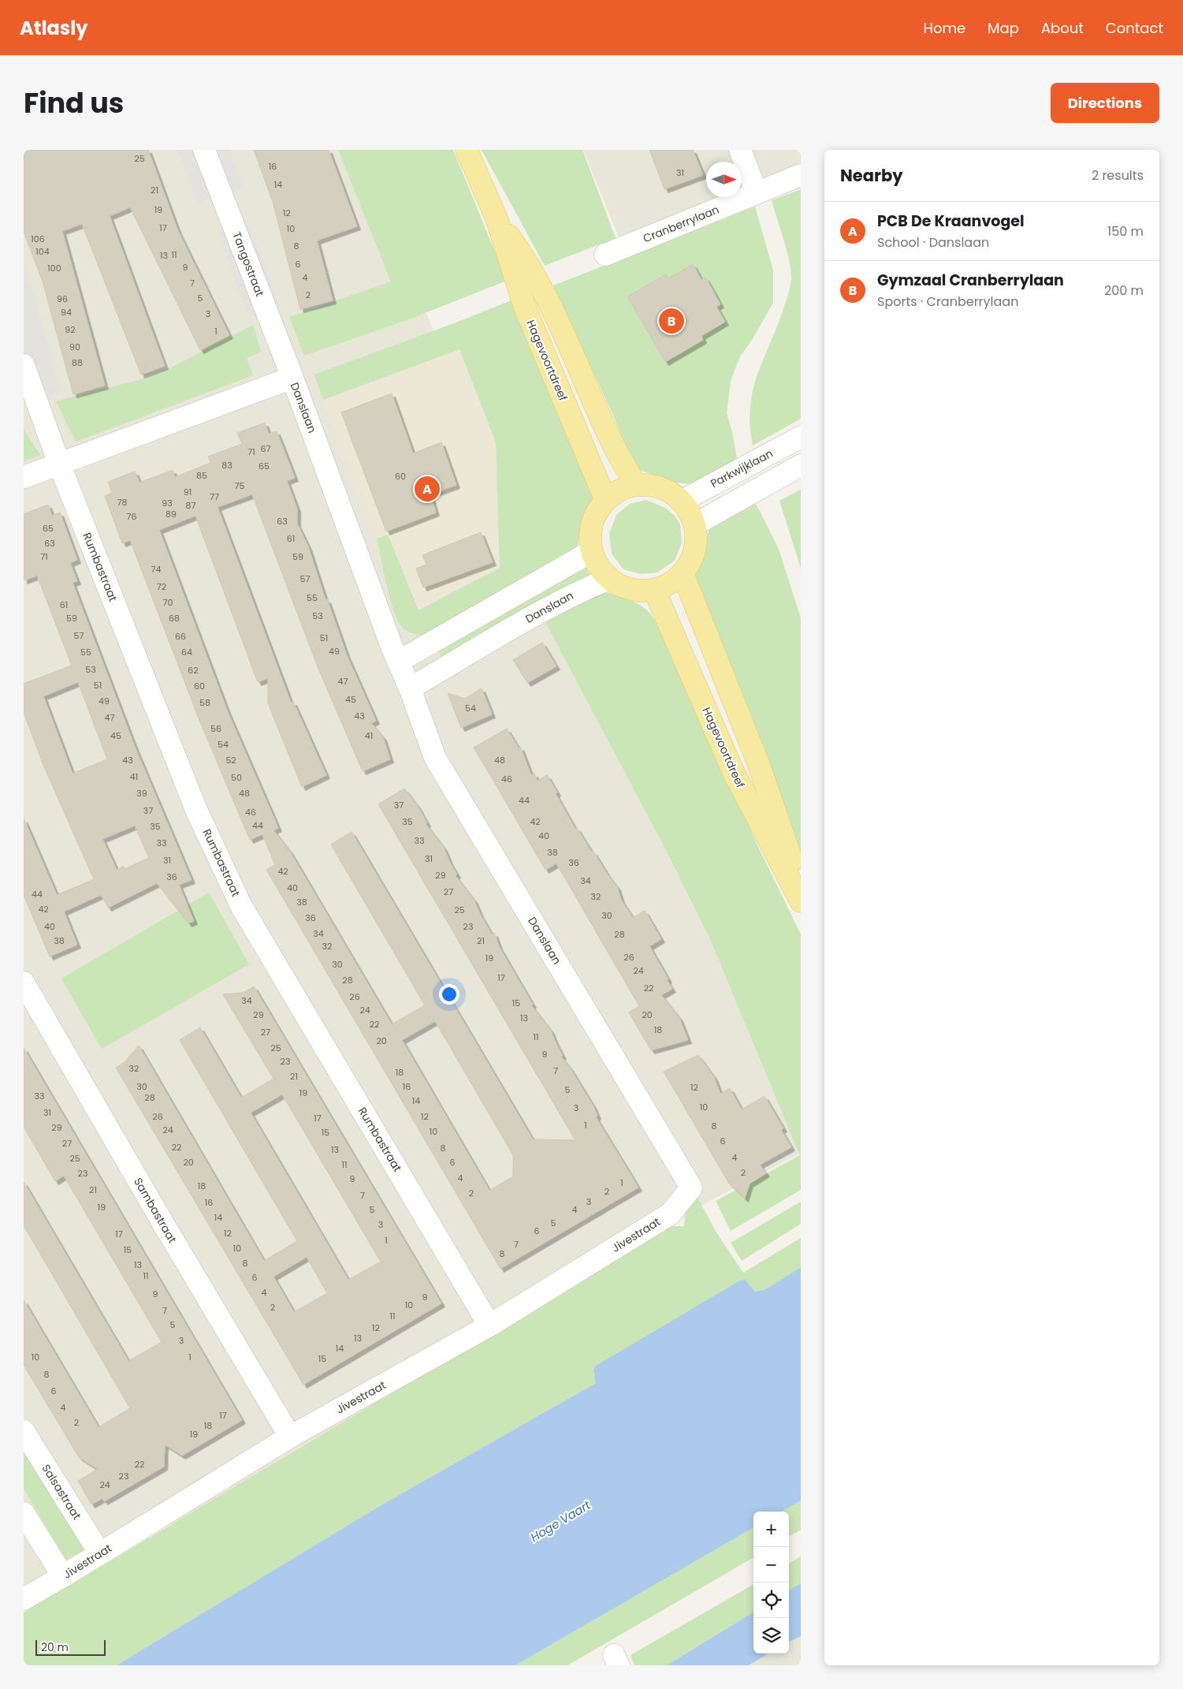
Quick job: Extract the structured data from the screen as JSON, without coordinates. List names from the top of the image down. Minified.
{"streets":{"main road":["Hagevoortdreef"],"street":["Cranberrylaan","Tangostraat","Danslaan","Parkwijklaan","Rumbastraat","Sambastraat","Jivestraat","Salsastraat"]},"crossings":[["Tangostraat","Danslaan"],["Hagevoortdreef","Danslaan"],["Hagevoortdreef","Parkwijklaan"],["Danslaan","Parkwijklaan"],["Danslaan","Rumbastraat"],["Danslaan","Jivestraat"],["Rumbastraat","Jivestraat"],["Sambastraat","Jivestraat"],["Jivestraat","Salsastraat"]],"water":["Hoge Vaart"],"house_numbers":["25","16","31","14","21","19","12","17","10","106","8","104","11","13","6","9","100","4","7","2","5","96","94","3","92","1","90","88","67","71","83","65","85","60","75","91","77","78","93","87","89","76","63","65","61","63","71","59","74","57","72","55","70","61","53","59","68","57","66","51","49","55","64","53","62","47","51","60","45","49","58","54","43","47","56","45","41","54","43","52","48","41","50","46","39","48","44","37","37","46","35","42","44","35","40","33","33","38","31","31","36","42","29","36","34","40","27","44","32","38","42","25","30","36","40","23","34","28","38","21","32","26","19","30","24","17","28","22","26","34","15","24","29","20","13","22","18","27","11","20","25","9","23","32","7","18","21","30","16","12","5","19","33","28","14","10","3","31","26","12","17","1","8","29","24","10","15","6","27","22","8","13","4","25","20","6","11","2","23","4","9","1","18","21","2","2","7","3","16","19","5","4","14","5","3","6","12","17","1","7","10","15","8","8","13","11","6","4","9","9","10","2","7","11","5","12","13","3","14","10","1","15","8","6","4","17","2","18","19","22","23","24"],"scale_bar":"20 m","north":"right","page":{"header":"Atlasly","nav":["Home","Map","About","Contact"],"title":"Find us","buttons":"Directions","heading":["Nearby","2 results"],"list":[{"mark":"A","name":"PCB De Kraanvogel","note":"School · Danslaan","value":"150 m"},{"mark":"B","name":"Gymzaal Cranberrylaan","note":"Sports · Cranberrylaan","value":"200 m"}],"pins":["B","A"],"map_buttons":["+","−"],"scale":"20 m"}}
